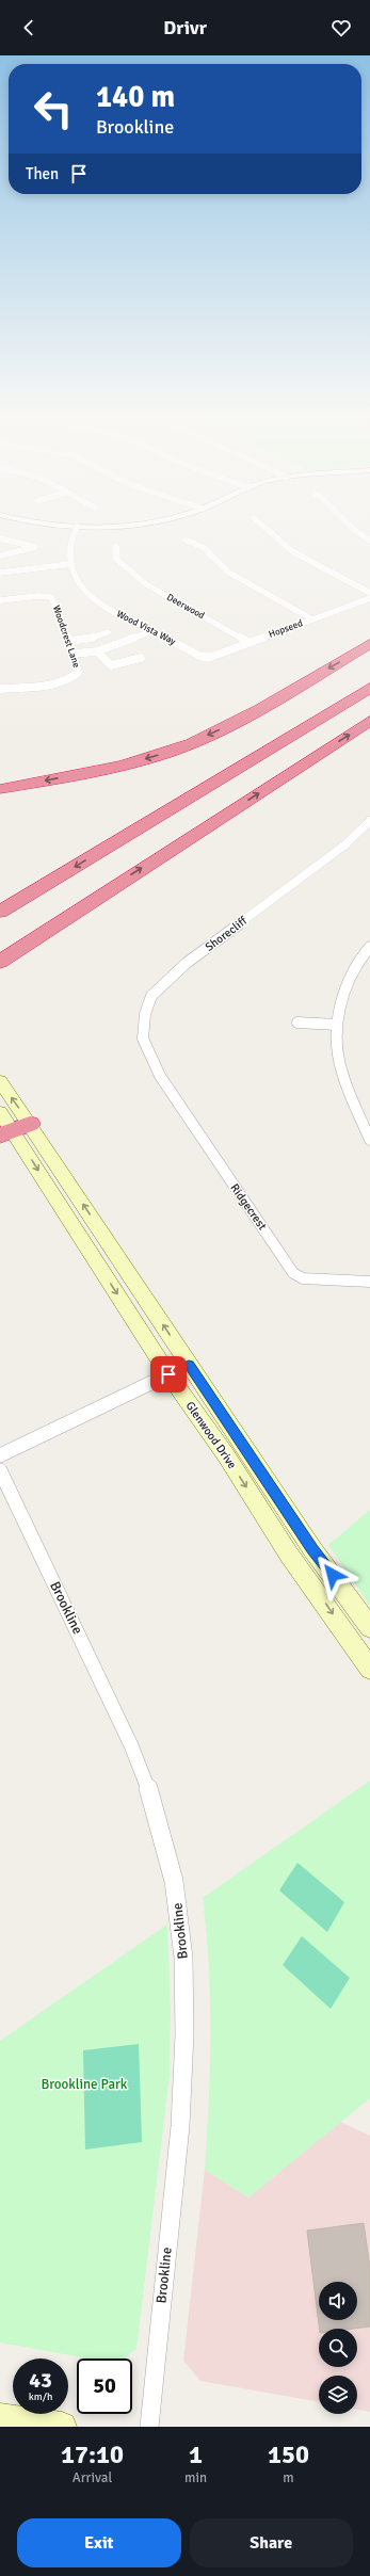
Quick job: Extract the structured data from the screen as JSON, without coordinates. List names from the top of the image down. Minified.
{"streets":{"main road":["Glenwood Drive"],"street":["Deerwood","Wood Vista Way","Hopseed","Woodcrest Lane","Shorecliff","Ridgecrest","Brookline"]},"crossings":[["Deerwood","Hopseed"],["Wood Vista Way","Hopseed"],["Shorecliff","Ridgecrest"]],"parks":["Brookline Park"],"page":{"header":"Drivr","turn":["140 m","Brookline"],"then":"Then","speed":"43 km/h","limit":"50","eta":["17:10","Arrival","1","min","150","m"],"buttons":["Exit","Share"]}}
